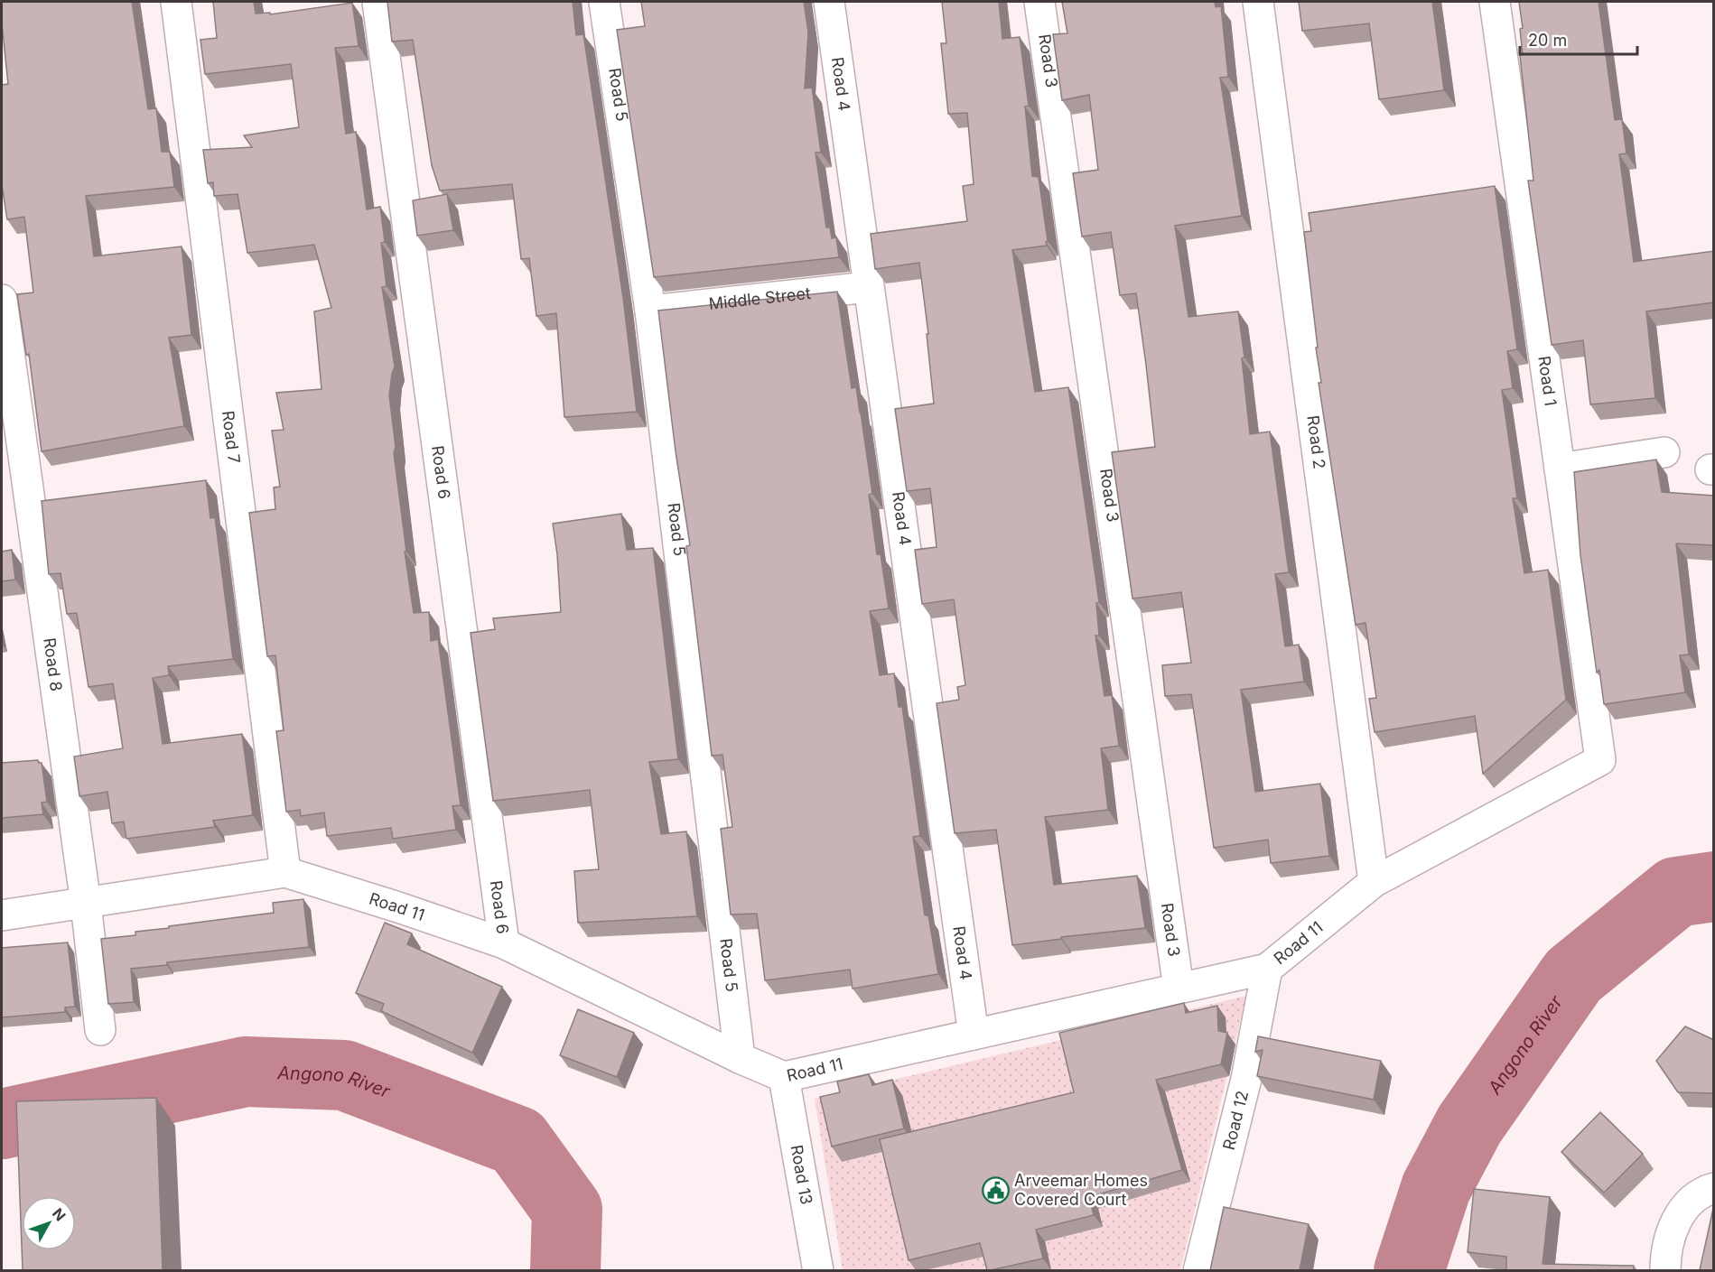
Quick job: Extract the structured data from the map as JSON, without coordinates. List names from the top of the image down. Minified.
{"streets":{"street":["Road 3","Road 4","Road 5","Middle Street","Road 1","Road 7","Road 2","Road 6","Road 8","Road 11","Road 12","Road 13"]},"crossings":[["Road 3","Road 11"],["Road 4","Middle Street"],["Road 4","Road 11"],["Road 5","Middle Street"],["Road 5","Road 11"],["Road 1","Road 11"],["Road 7","Road 11"],["Road 2","Road 11"],["Road 6","Road 11"],["Road 8","Road 11"],["Road 11","Road 12"],["Road 11","Road 13"]],"water":["Angono River"],"places":{"public building":["Arveemar Homes Covered Court"]},"scale_bar":"20 m","north":"top right"}
